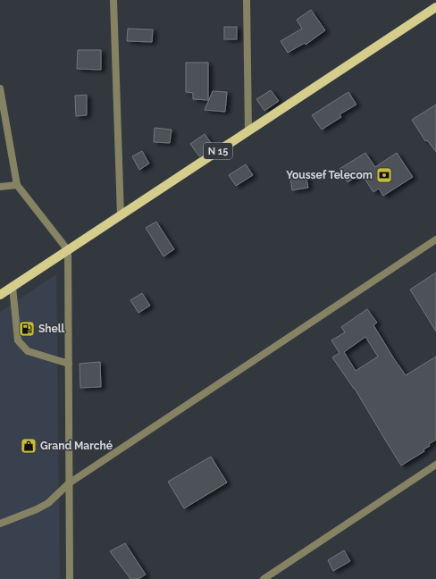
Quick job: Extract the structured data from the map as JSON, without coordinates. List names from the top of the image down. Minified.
{"streets":{"main road":["N 15"]},"places":{"bank":["Youssef Telecom"],"fuel station":["Shell"],"shop":["Grand Marché"]}}
